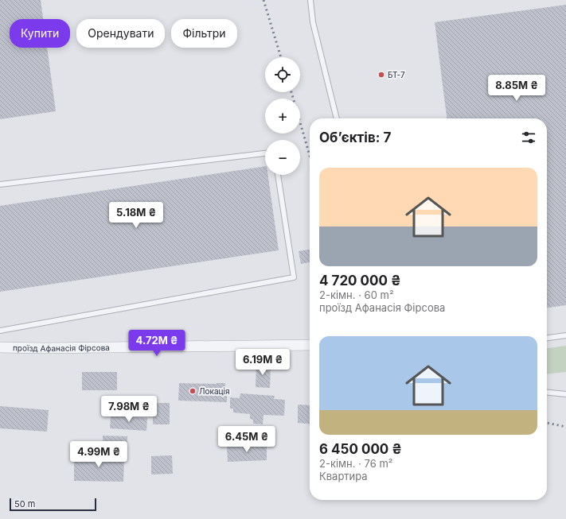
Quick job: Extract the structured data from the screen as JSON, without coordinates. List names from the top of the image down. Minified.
{"streets":{"street":["проїзд Афанасія Фірсова"]},"places":["БТ-7","Локація"],"scale_bar":"50 m","page":{"chip":["Купити","Орендувати","Фільтри"],"map_buttons":["+","−"],"price":["8.85M ₴","5.18M ₴","4.72M ₴","6.19M ₴","7.98M ₴","6.45M ₴","4.99M ₴"],"heading":"Об’єктів: 7","list":[{"name":"4 720 000 ₴","note":"2-кімн. · 60 m² · проїзд Афанасія Фірсова"},{"name":"6 450 000 ₴","note":"2-кімн. · 76 m² · Квартира"}],"scale":"50 m"}}
